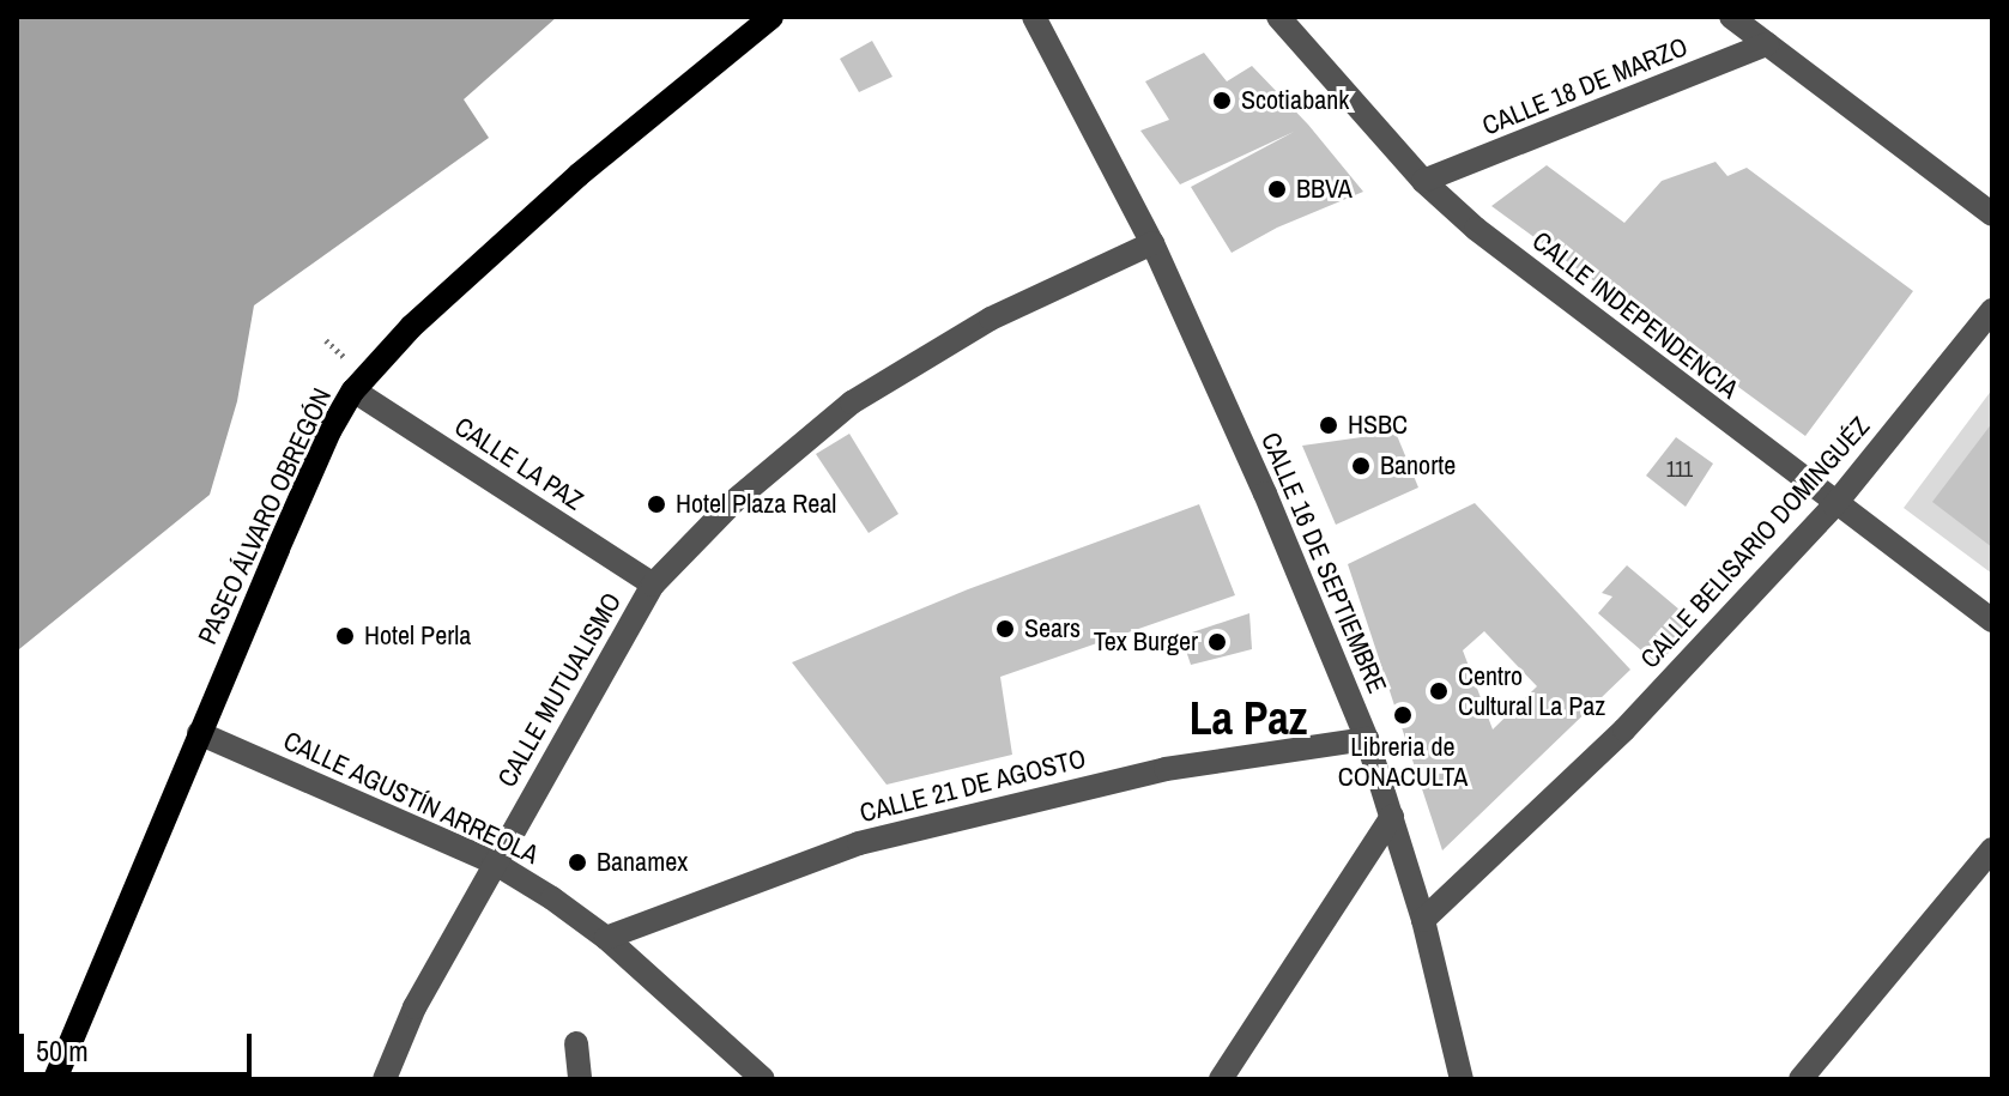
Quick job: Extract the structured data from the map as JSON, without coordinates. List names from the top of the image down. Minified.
{"streets":{"main road":["PASEO ÁLVARO OBREGÓN"],"street":["CALLE 18 DE MARZO","CALLE INDEPENDENCIA","CALLE LA PAZ","CALLE BELISARIO DOMINGUÉZ","CALLE 16 DE SEPTIEMBRE","CALLE MUTUALISMO","CALLE 21 DE AGOSTO","CALLE AGUSTÍN ARREOLA"]},"crossings":[["CALLE 18 DE MARZO","CALLE INDEPENDENCIA"],["CALLE INDEPENDENCIA","CALLE BELISARIO DOMINGUÉZ"],["CALLE LA PAZ","PASEO ÁLVARO OBREGÓN"],["CALLE LA PAZ","CALLE MUTUALISMO"],["PASEO ÁLVARO OBREGÓN","CALLE AGUSTÍN ARREOLA"],["CALLE BELISARIO DOMINGUÉZ","CALLE 16 DE SEPTIEMBRE"],["CALLE 16 DE SEPTIEMBRE","CALLE MUTUALISMO"],["CALLE 16 DE SEPTIEMBRE","CALLE 21 DE AGOSTO"],["CALLE MUTUALISMO","CALLE AGUSTÍN ARREOLA"],["CALLE 21 DE AGOSTO","CALLE AGUSTÍN ARREOLA"]],"districts":["La Paz"],"places":["Scotiabank","BBVA","HSBC","Banorte","Hotel Plaza Real","Sears","Hotel Perla","Tex Burger","Centro Cultural La Paz","Libreria de CONACULTA","Banamex"],"house_numbers":["111"],"scale_bar":"50 m"}
